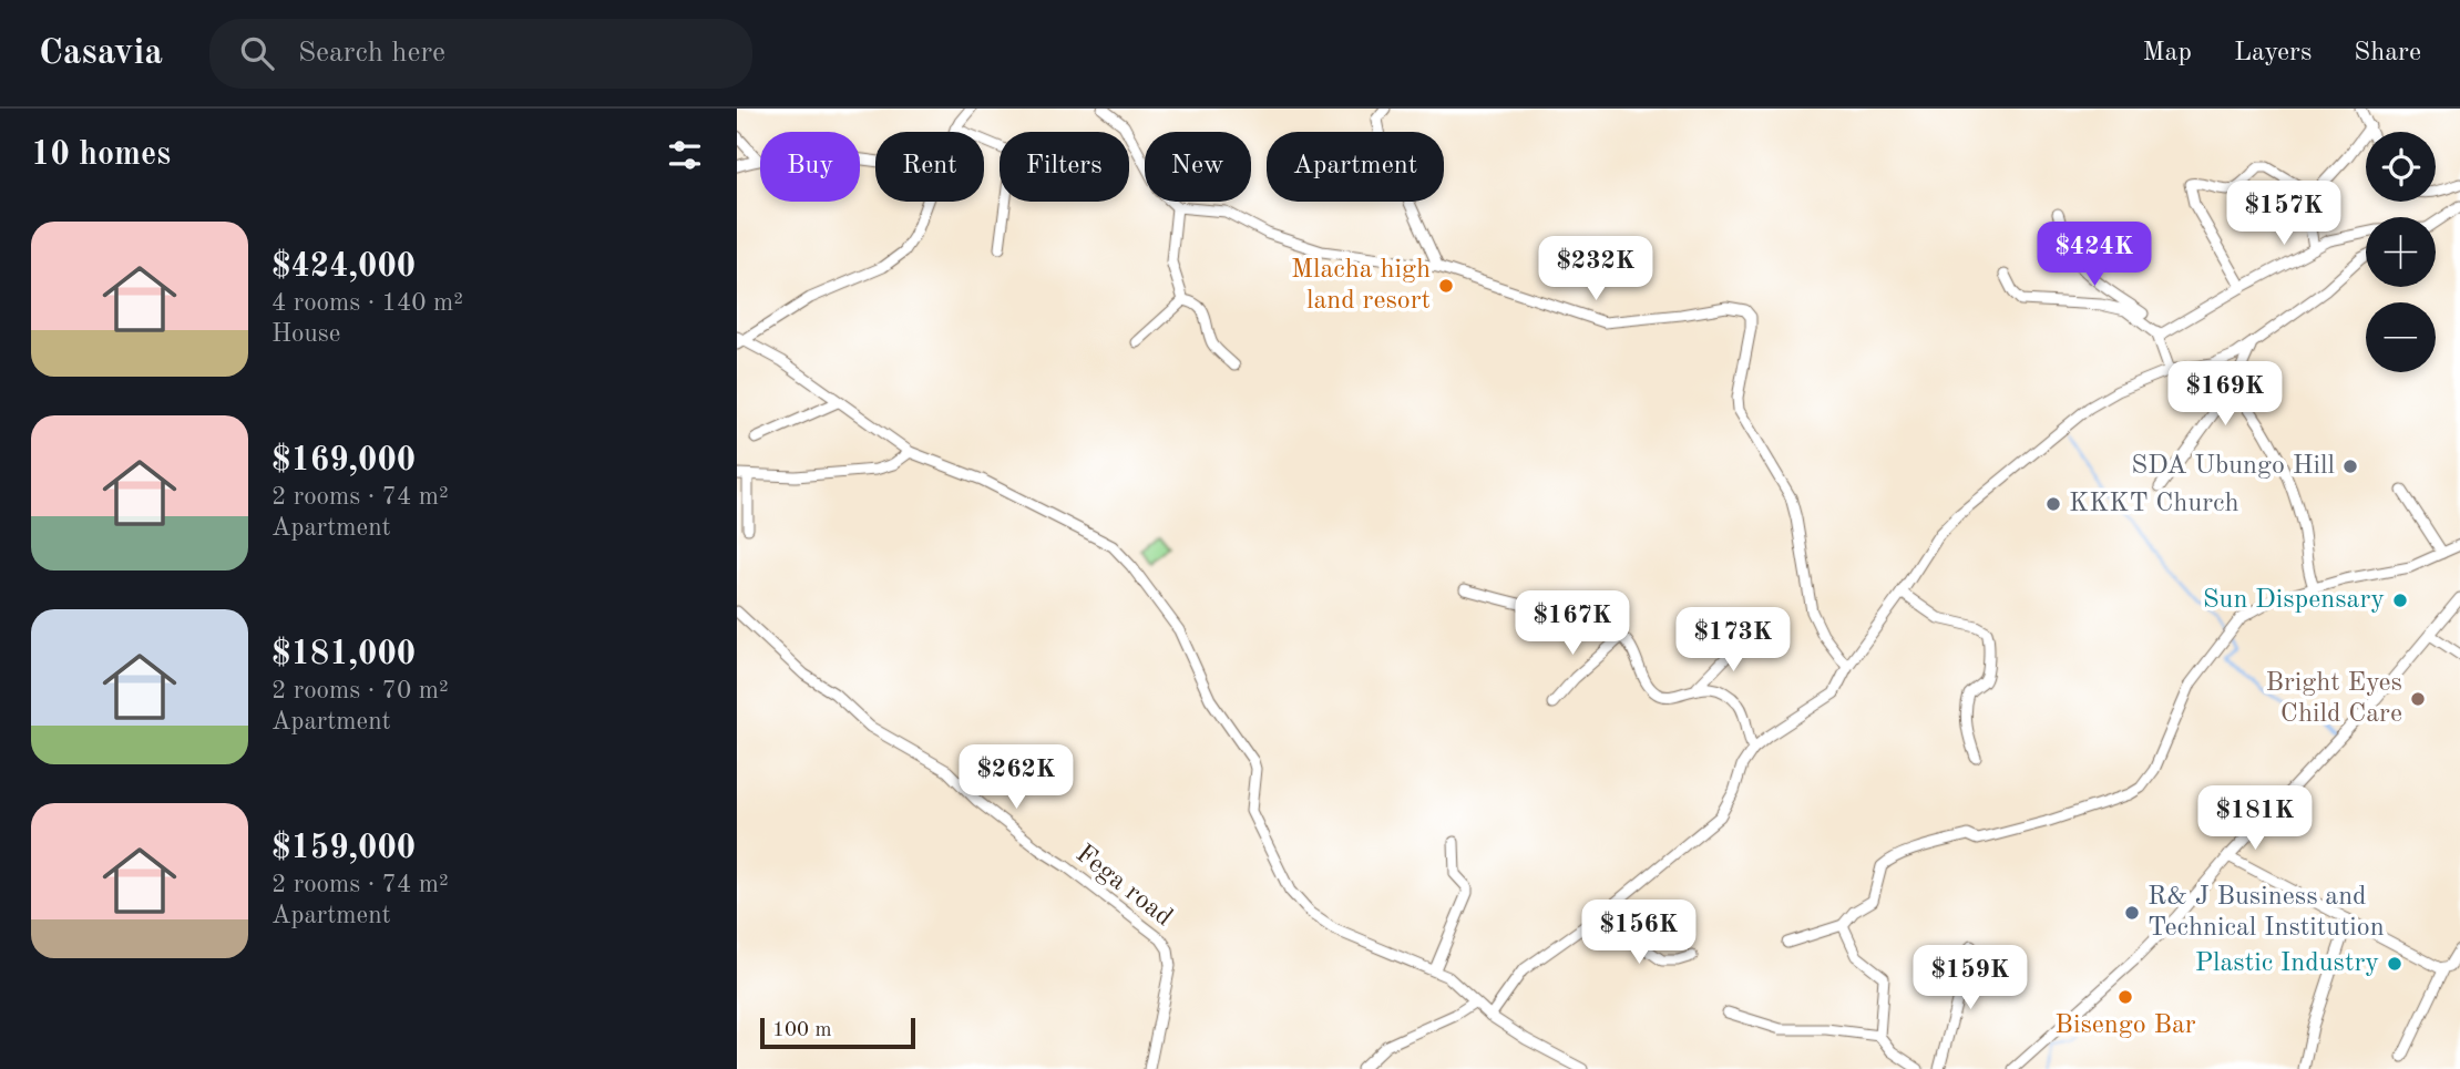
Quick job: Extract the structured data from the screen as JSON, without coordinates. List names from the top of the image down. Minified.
{"streets":{"street":["Fega road"]},"places":["Mlacha high land resort","SDA Ubungo Hill","KKKT Church","Sun Dispensary","Bright Eyes Child Care","R& J Business and Technical Institution","Plastic Industry","Bisengo Bar"],"scale_bar":"100 m","page":{"header":"Casavia","search":"Search here","nav":["Map","Layers","Share"],"heading":"10 homes","map_buttons":["+","−"],"chip":["Buy","Rent","Filters","New","Apartment"],"price":["$157K","$424K","$232K","$169K","$167K","$173K","$262K","$181K","$156K","$159K"],"list":[{"name":"$424,000","note":"4 rooms · 140 m² · House"},{"name":"$169,000","note":"2 rooms · 74 m² · Apartment"},{"name":"$181,000","note":"2 rooms · 70 m² · Apartment"},{"name":"$159,000","note":"2 rooms · 74 m² · Apartment"}],"scale":"100 m"}}
